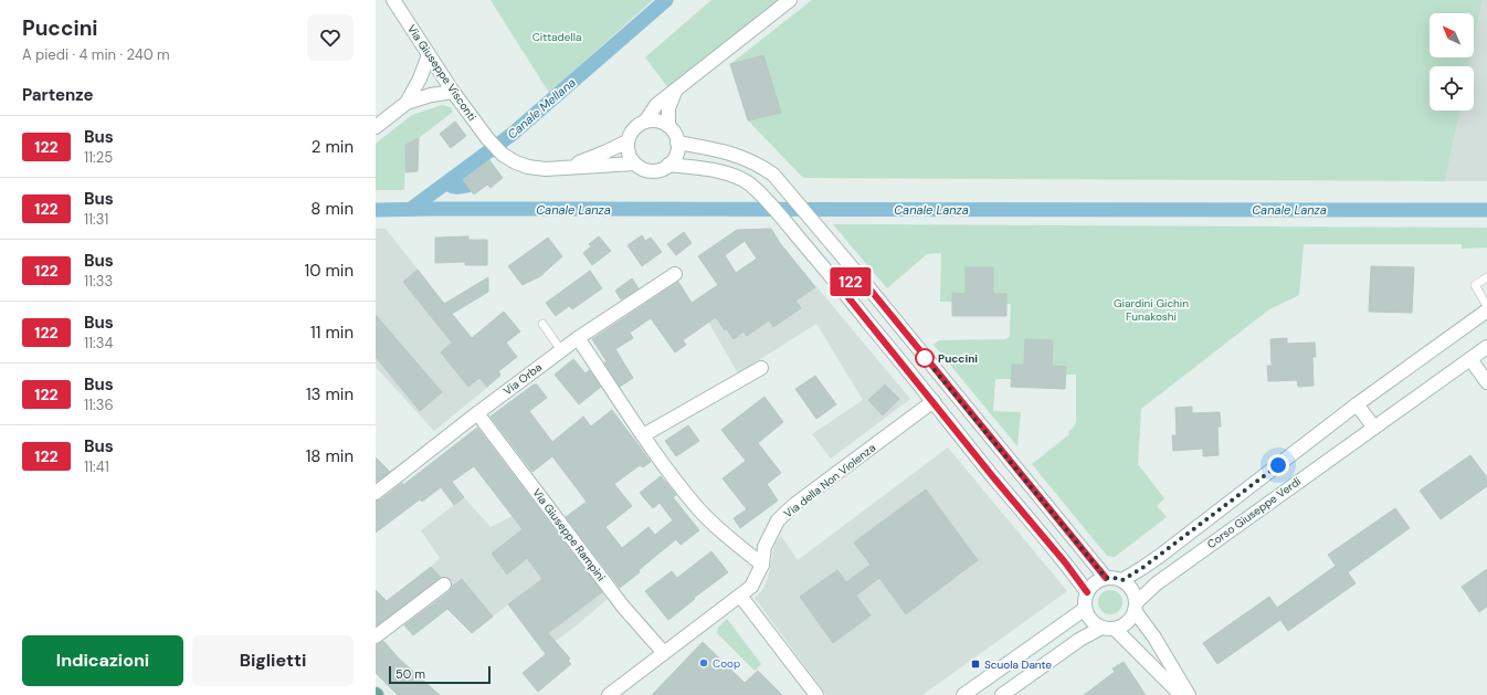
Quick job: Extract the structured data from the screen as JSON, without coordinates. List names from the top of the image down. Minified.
{"streets":{"street":["Via Giuseppe Visconti","Via Orba","Via della Non Violenza","Corso Giuseppe Verdi","Via Giuseppe Rampini"]},"crossings":[["Via Orba","Via Giuseppe Rampini"],["Via della Non Violenza","Via Giuseppe Rampini"]],"water":["Canale Mellana","Canale Lanza"],"parks":["Cittadella","Giardini Gichin Funakoshi"],"places":{"other":["Puccini","Coop"],"transit":["Scuola Dante"]},"lines":["bus line 122"],"scale_bar":"50 m","north":"top left","page":{"heading":[["Puccini","A piedi · 4 min · 240 m"],"Partenze"],"on_map":"122","list":[{"mark":"122","name":"Bus","note":"11:25","value":"2 min"},{"mark":"122","name":"Bus","note":"11:31","value":"8 min"},{"mark":"122","name":"Bus","note":"11:33","value":"10 min"},{"mark":"122","name":"Bus","note":"11:34","value":"11 min"},{"mark":"122","name":"Bus","note":"11:36","value":"13 min"},{"mark":"122","name":"Bus","note":"11:41","value":"18 min"}],"buttons":["Indicazioni","Biglietti"],"scale":"50 m"}}
